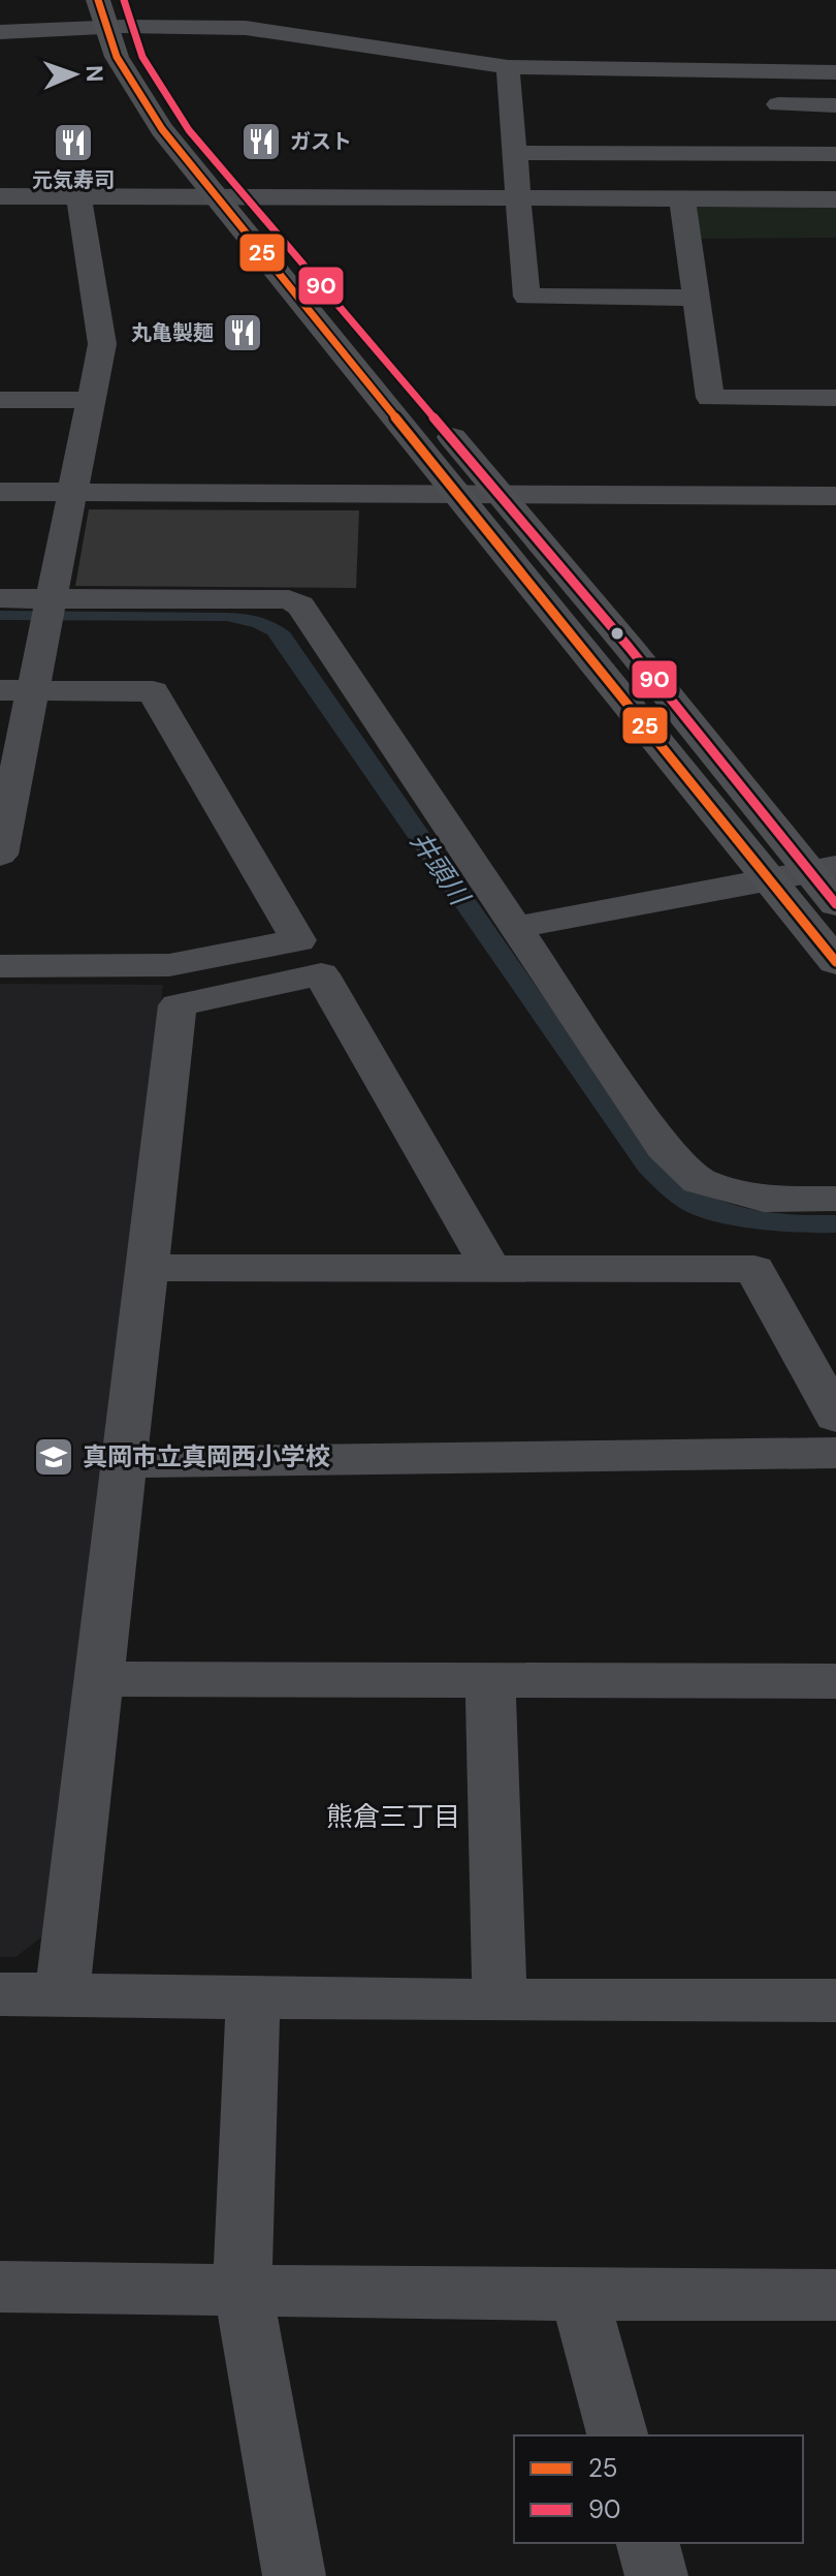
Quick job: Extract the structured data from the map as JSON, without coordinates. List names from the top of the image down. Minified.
{"districts":["熊倉三丁目"],"water":["井頭川"],"places":{"restaurant":["ガスト","元気寿司","丸亀製麺"],"school or university":["真岡市立真岡西小学校"]},"lines":["transit line 25","transit line 90"],"legend":["25","90"],"north":"right"}
